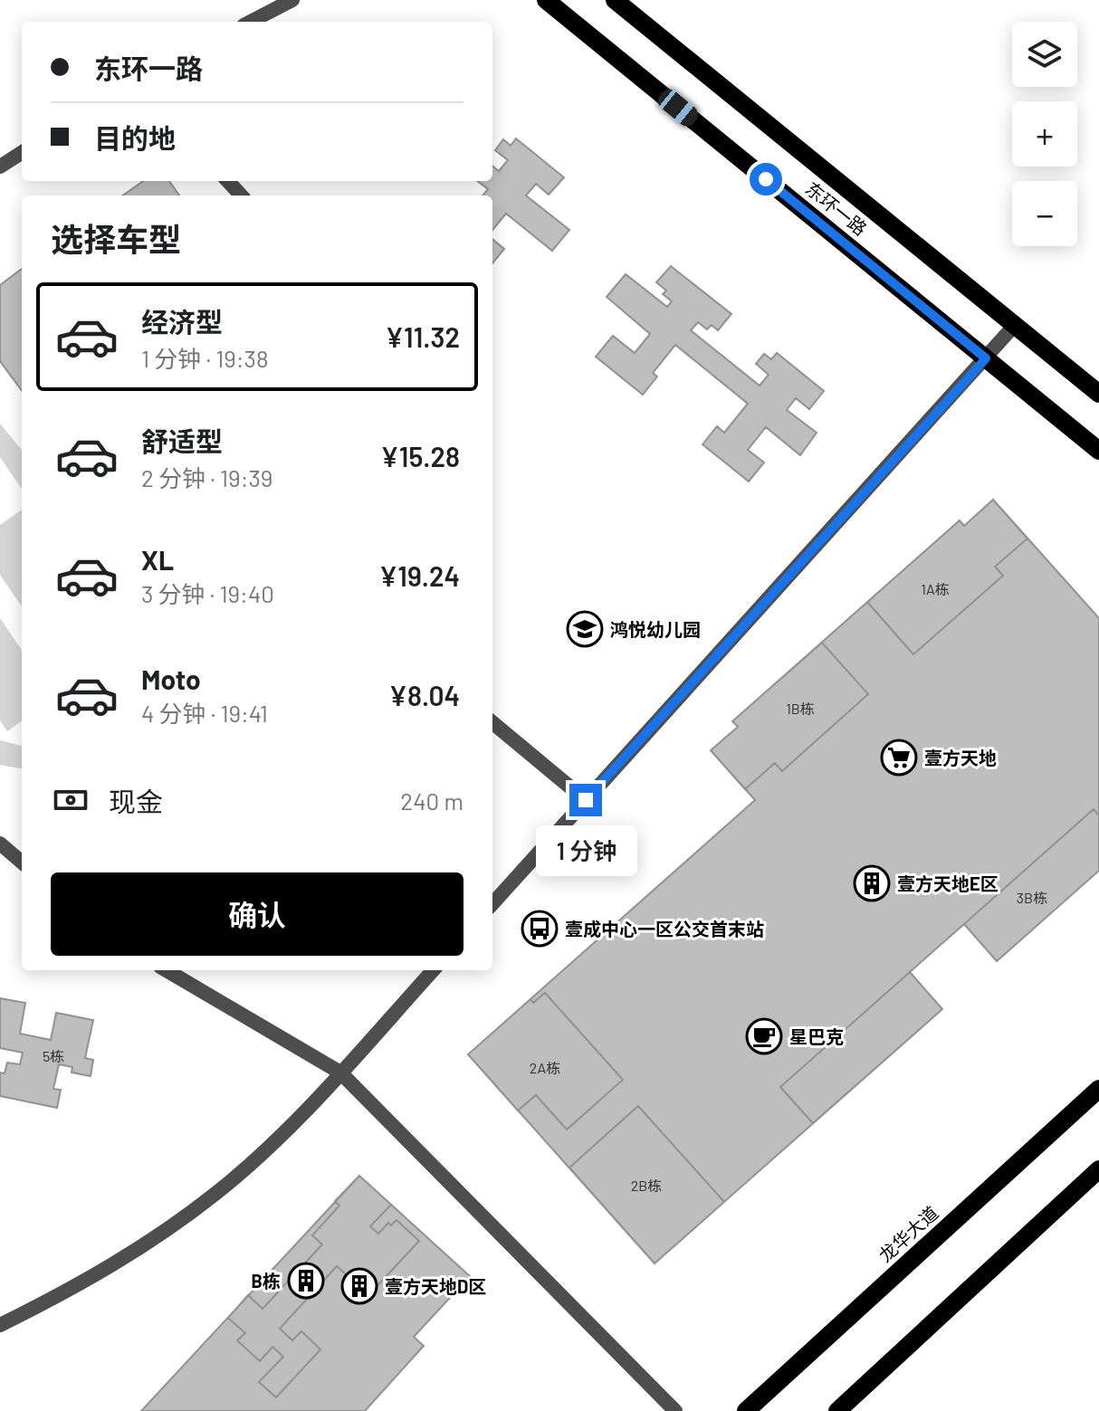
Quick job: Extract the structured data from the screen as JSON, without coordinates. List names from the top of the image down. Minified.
{"streets":{"main road":["东环一路","龙华大道"]},"places":{"school or university":["鸿悦幼儿园"],"supermarket":["壹方天地"],"building":["壹方天地E区","B栋","壹方天地D区"],"bus stop":["壹成中心一区公交首末站"],"cafe":["星巴克"]},"house_numbers":["1A栋","1B栋","3B栋","5栋","2A栋","2B栋"],"page":{"map_buttons":["+","−"],"banner":["东环一路","目的地"],"heading":"选择车型","list":[{"name":"经济型","note":"1 分钟 · 19:38","value":"¥11.32"},{"name":"舒适型","note":"2 分钟 · 19:39","value":"¥15.28"},{"name":"XL","note":"3 分钟 · 19:40","value":"¥19.24"},{"name":"Moto","note":"4 分钟 · 19:41","value":"¥8.04"}],"pay":["现金","240 m"],"bubble":"1 分钟","buttons":"确认"}}
